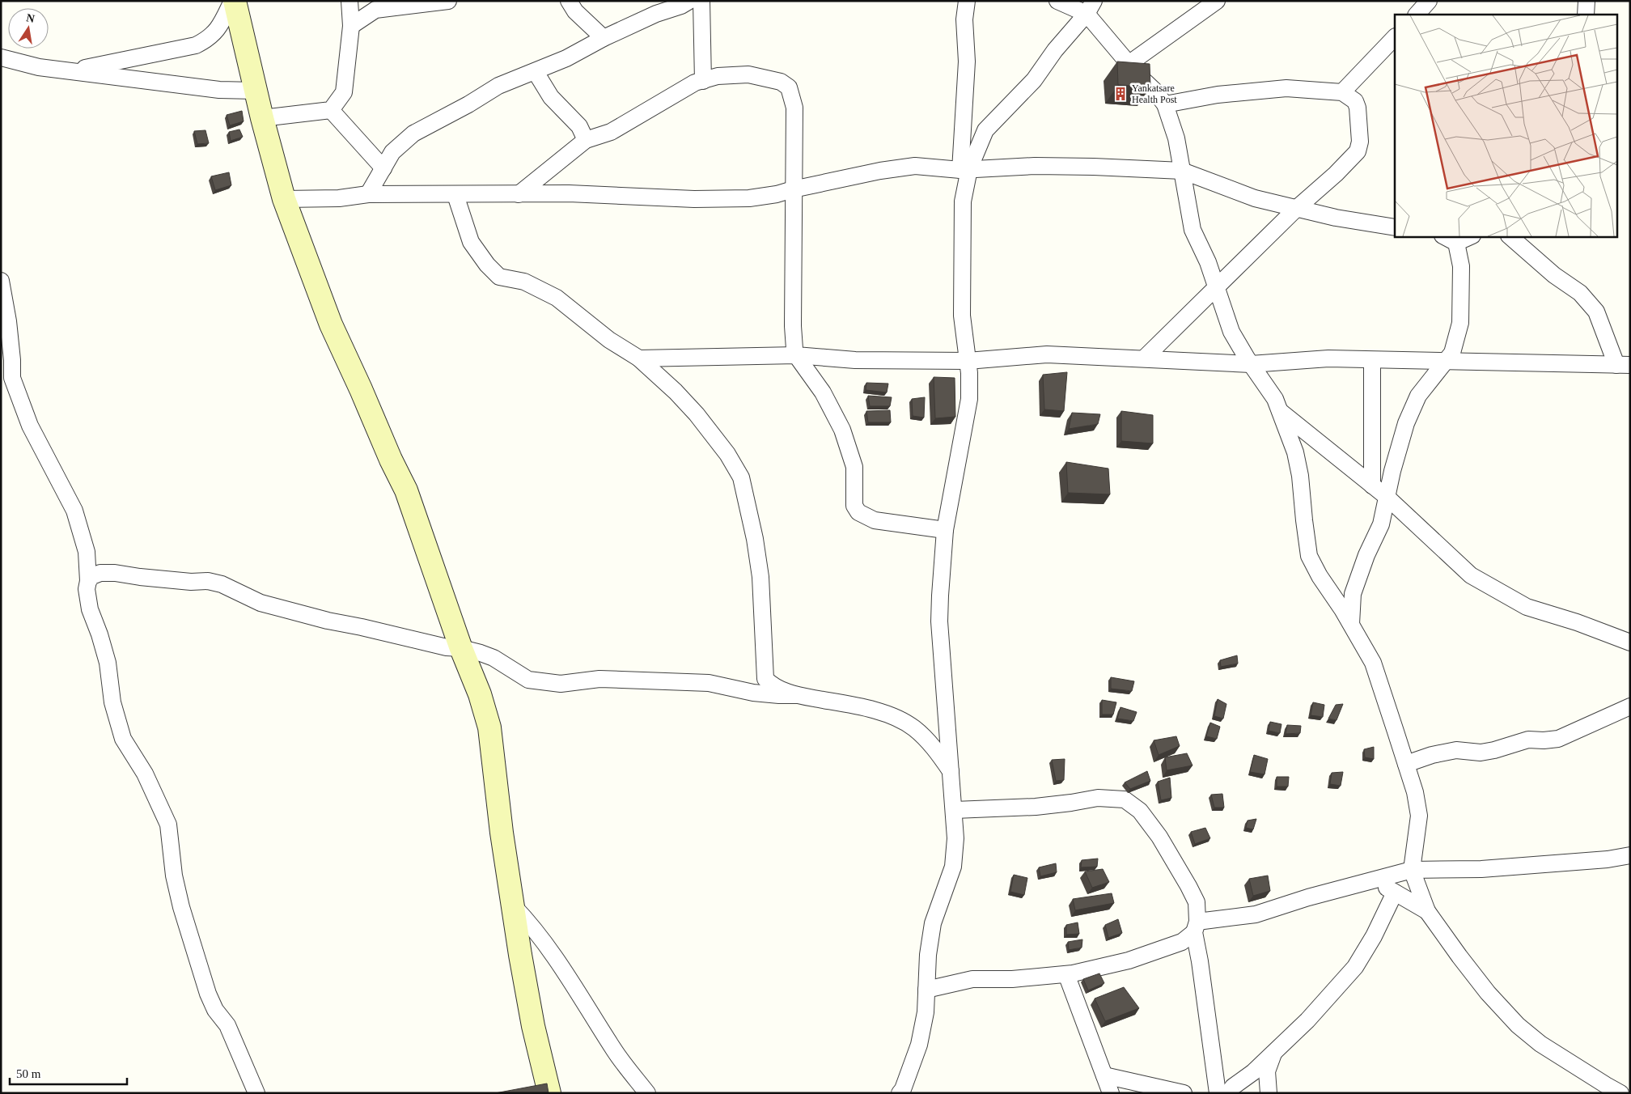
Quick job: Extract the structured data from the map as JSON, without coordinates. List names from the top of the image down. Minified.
{"places":{"building":["Yankatsare Health Post"]},"scale_bar":"50 m","north":"top"}
